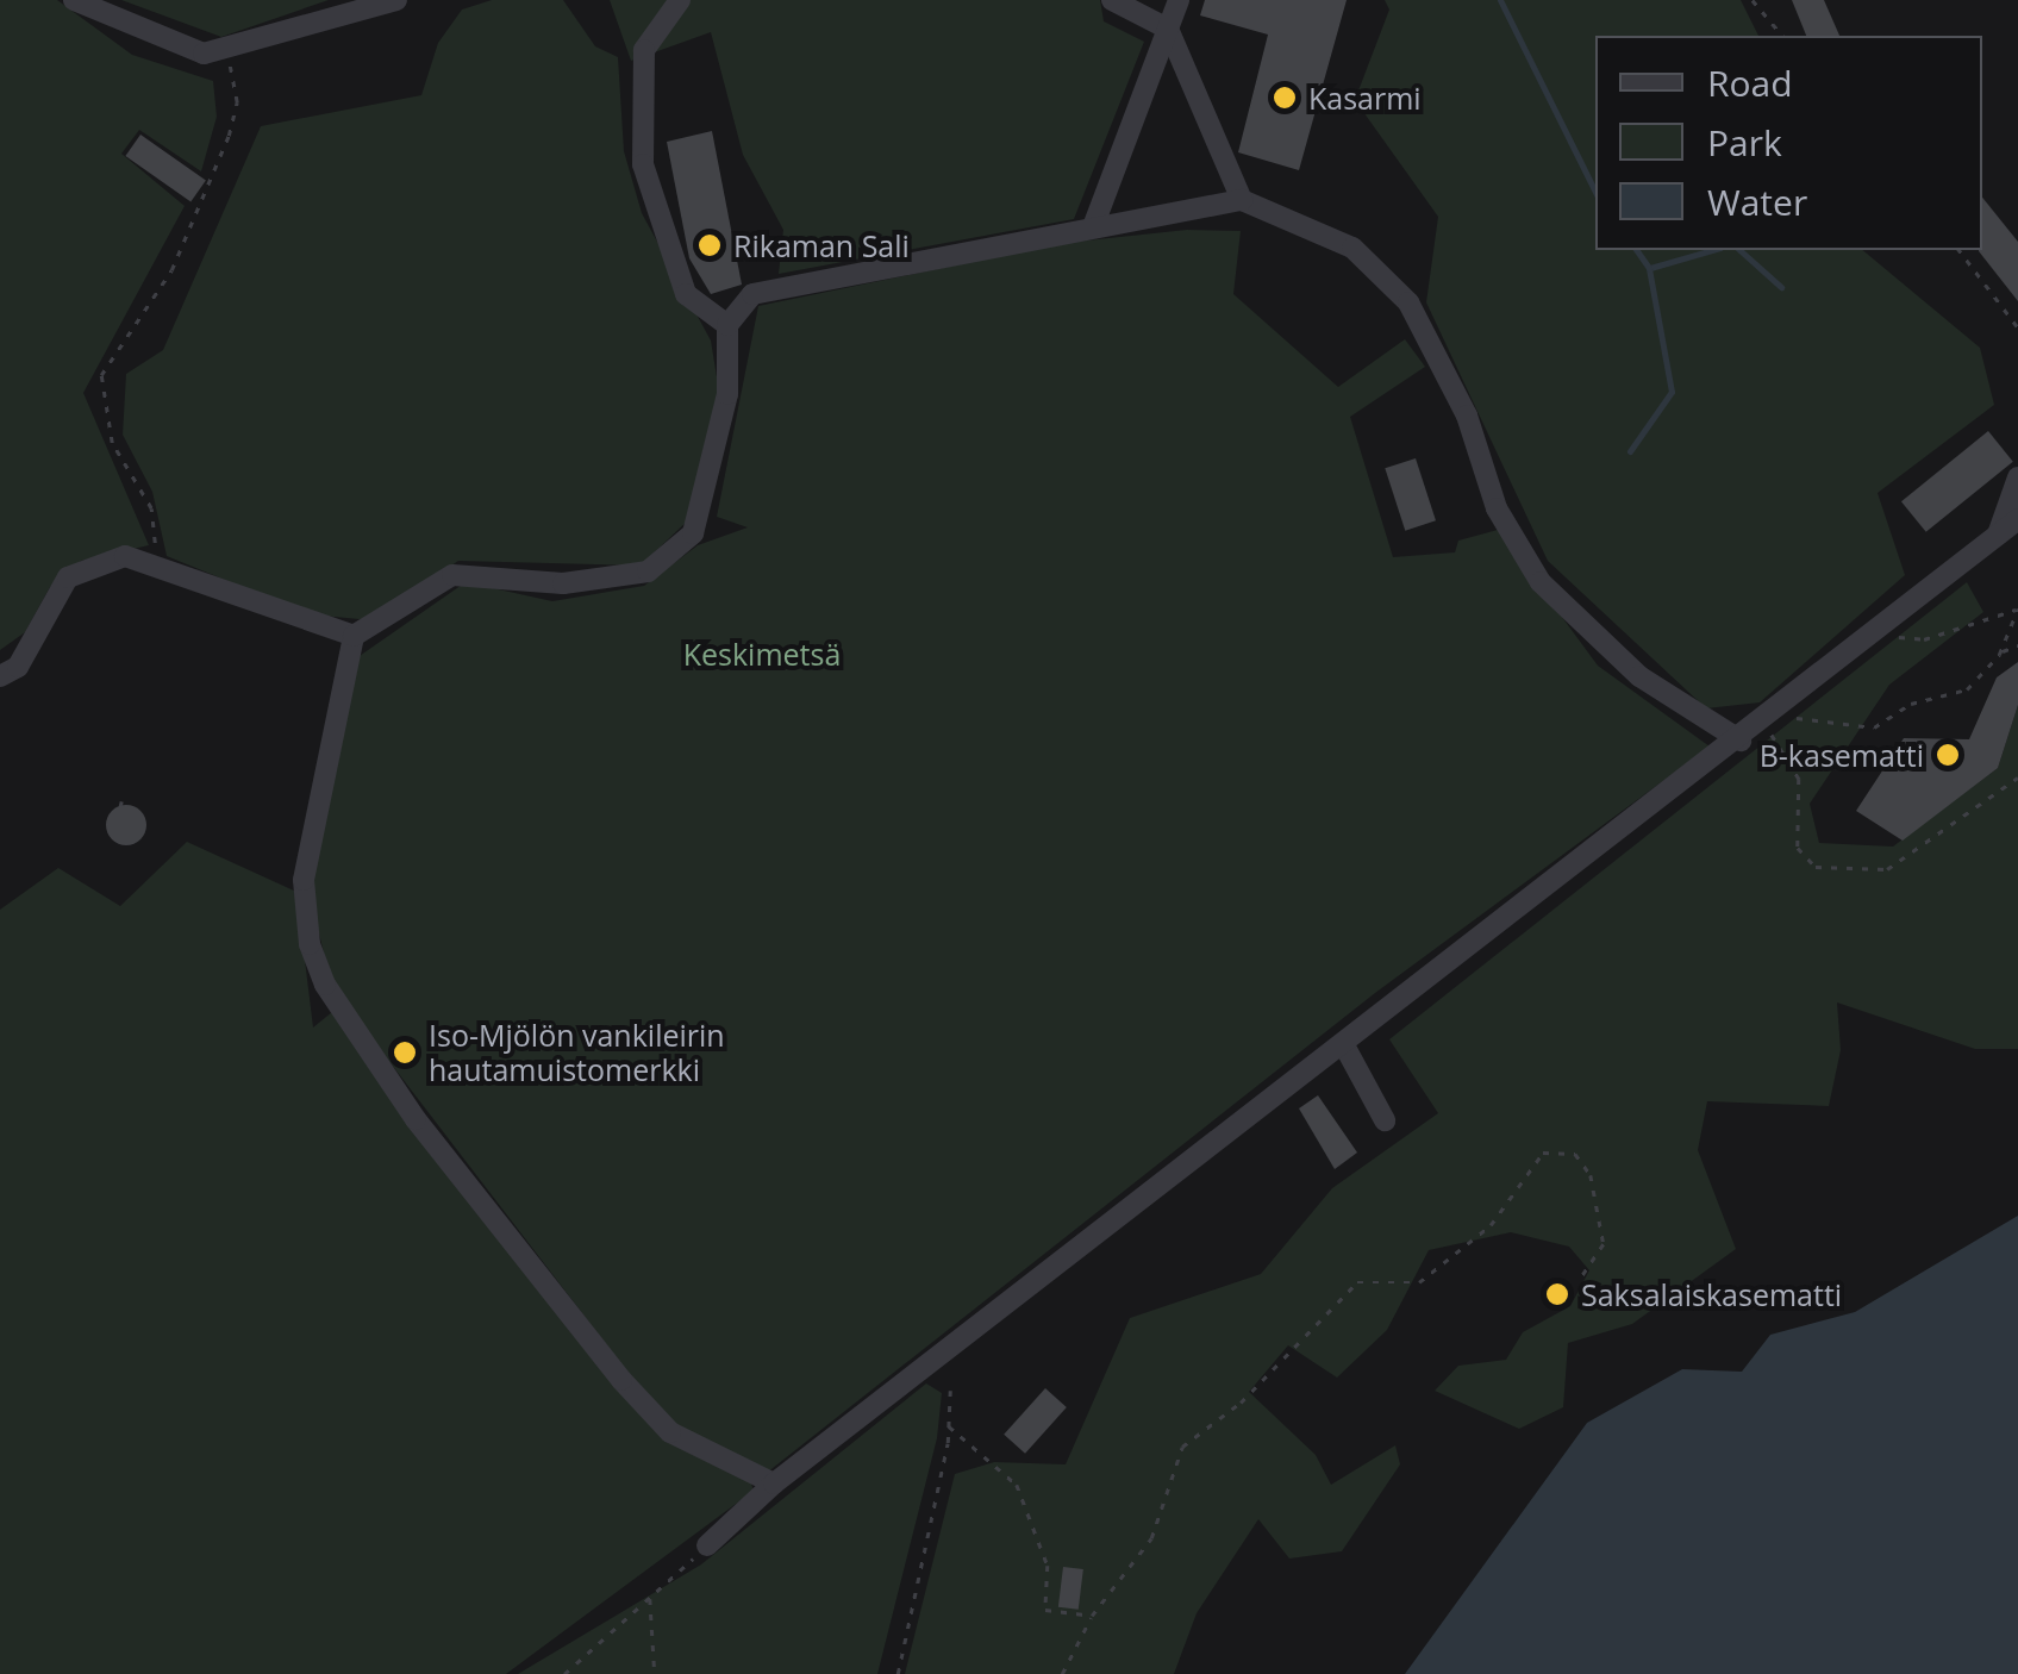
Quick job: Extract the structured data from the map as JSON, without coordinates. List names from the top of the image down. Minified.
{"parks":["Keskimetsä"],"places":["Kasarmi","Rikaman Sali","B-kasematti","Iso-Mjölön vankileirin hautamuistomerkki","Saksalaiskasematti"],"legend":["Road","Park","Water"]}
